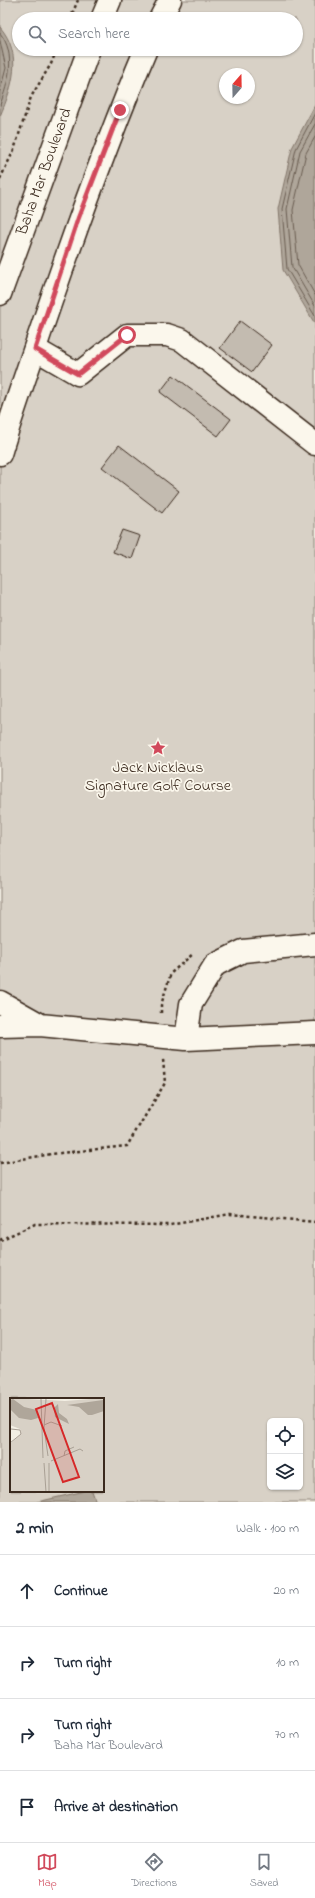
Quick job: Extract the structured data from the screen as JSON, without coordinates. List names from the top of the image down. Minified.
{"streets":{"main road":["Baha Mar Boulevard"]},"places":{"place":["Jack Nicklaus Signature Golf Course"]},"north":"top","page":{"search":"Search here","heading":["2 min","Walk · 100 m"],"list":[["Continue","20 m"],["Turn right","10 m"],["Turn right","Baha Mar Boulevard","70 m"],"Arrive at destination"],"nav":["Map","Directions","Saved"]}}
